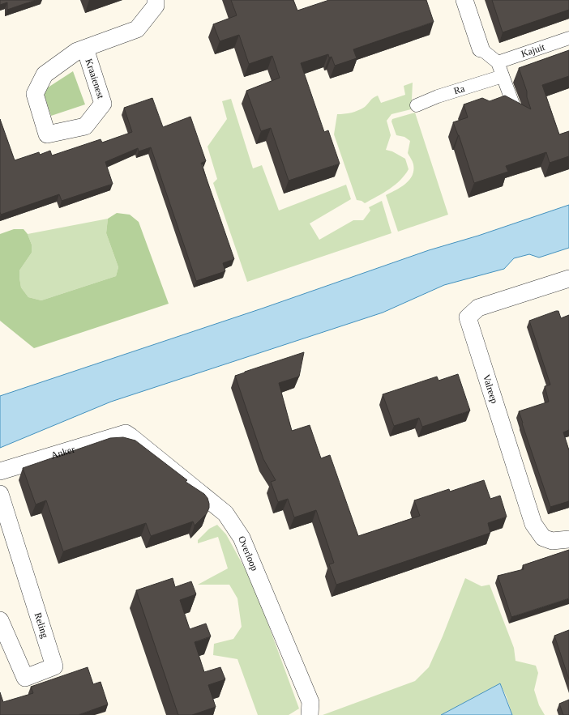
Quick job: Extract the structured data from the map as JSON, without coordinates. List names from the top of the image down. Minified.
{"streets":{"street":["Kajuit","Kraaienest","Ra","Valreep","Anker","Overloop","Reling"]},"crossings":[["Anker","Overloop"]]}
